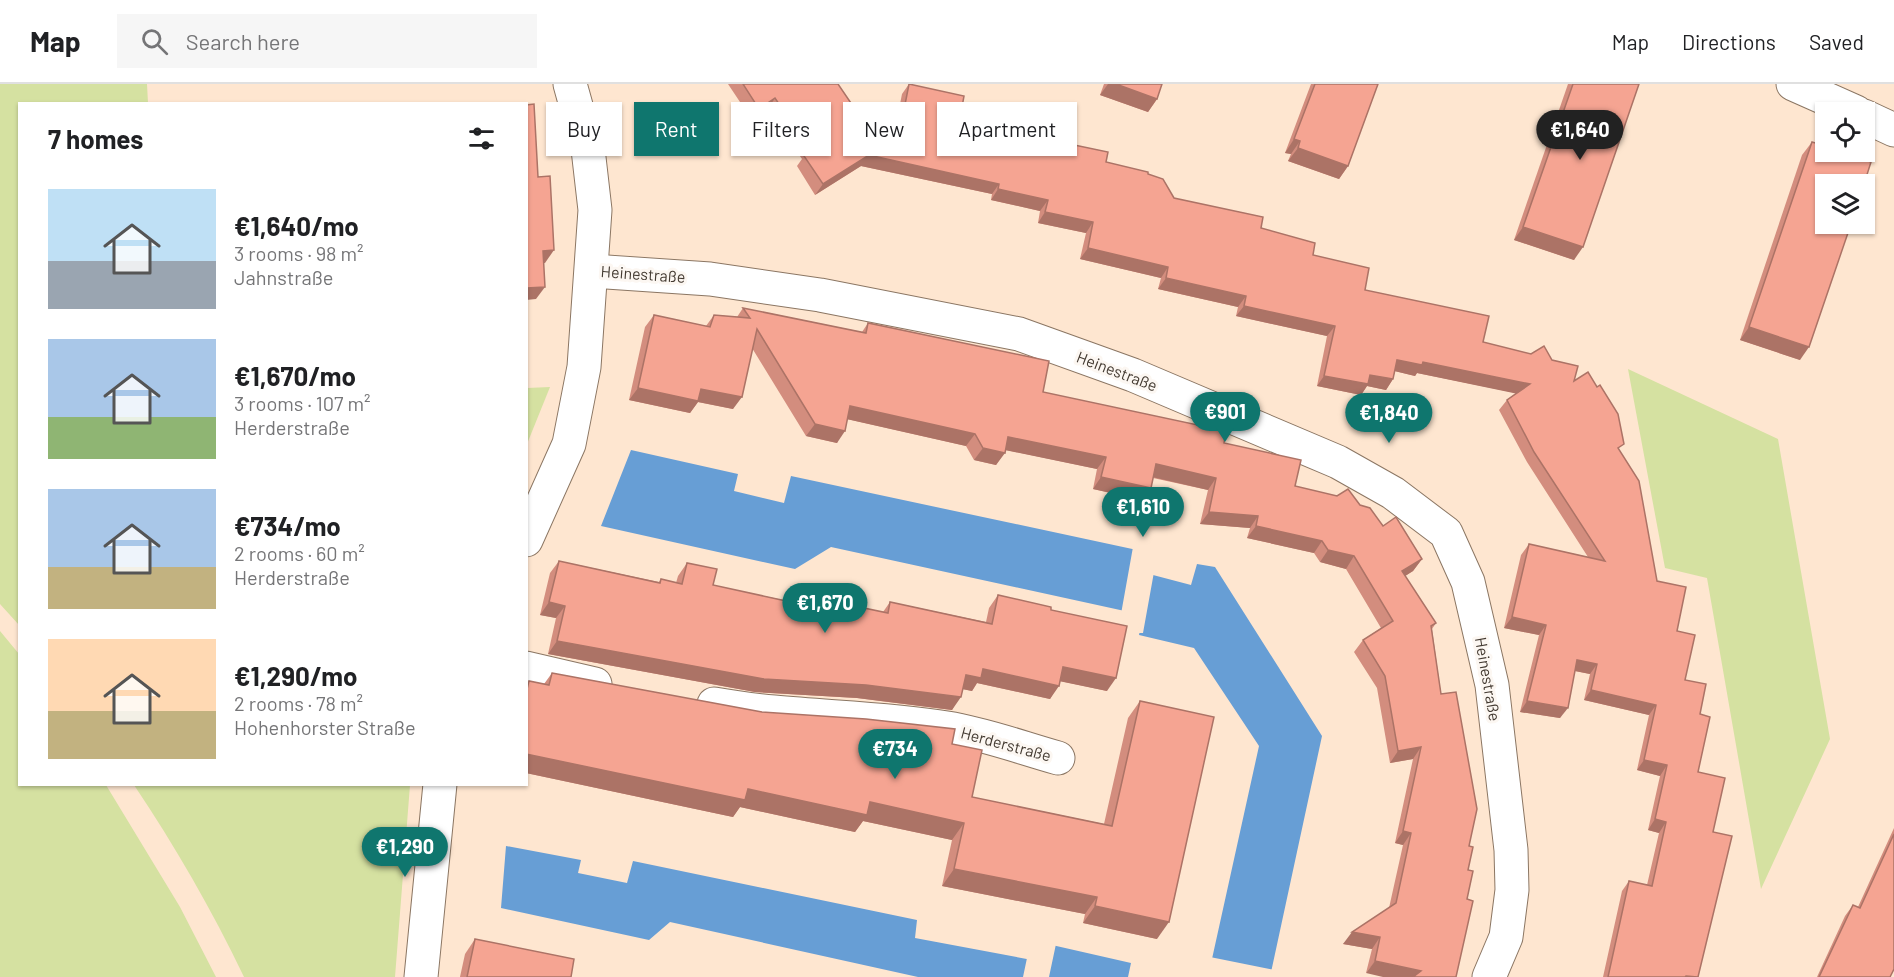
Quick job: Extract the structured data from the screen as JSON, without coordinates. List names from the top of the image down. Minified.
{"streets":{"street":["Heinestraße","Herderstraße"]},"page":{"header":"Map","search":"Search here","nav":["Map","Directions","Saved"],"chip":["Buy","Rent","Filters","New","Apartment"],"heading":"7 homes","price":["€1,640","€901","€1,840","€1,610","€1,670","€734","€1,290"],"list":[{"name":"€1,640/mo","note":"3 rooms · 98 m² · Jahnstraße"},{"name":"€1,670/mo","note":"3 rooms · 107 m² · Herderstraße"},{"name":"€734/mo","note":"2 rooms · 60 m² · Herderstraße"},{"name":"€1,290/mo","note":"2 rooms · 78 m² · Hohenhorster Straße"}]}}
